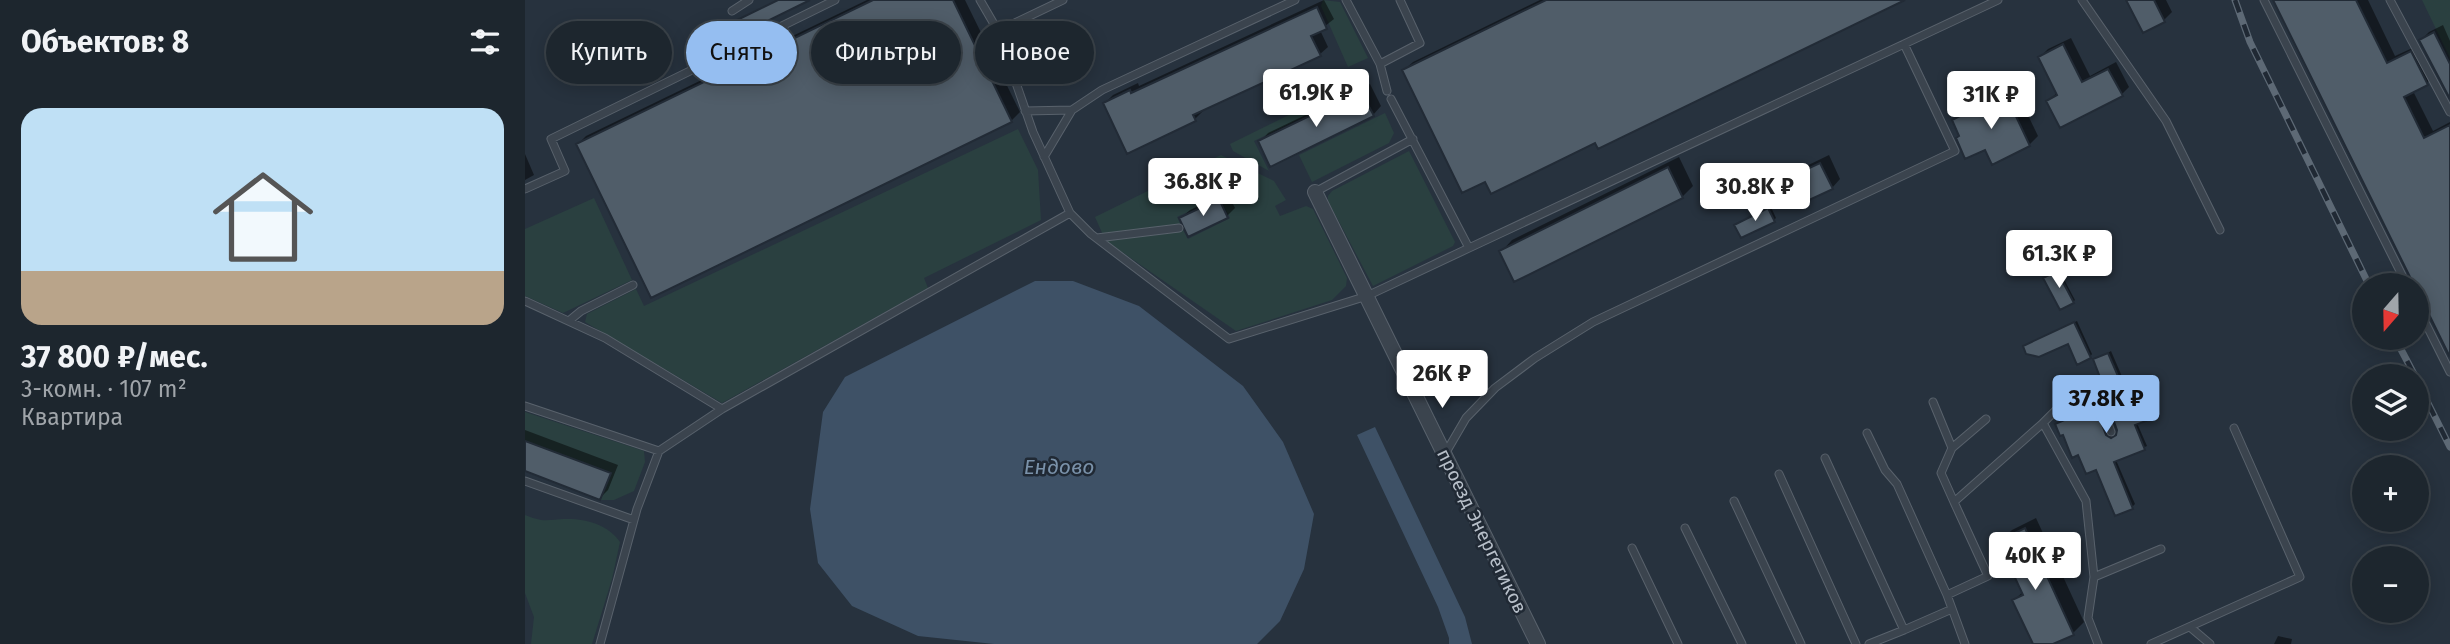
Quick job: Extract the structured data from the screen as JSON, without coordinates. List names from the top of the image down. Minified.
{"streets":{"street":["проезд Энергетиков"]},"water":["Ендово"],"north":"bottom","page":{"heading":"Объектов: 8","chip":["Купить","Снять","Фильтры","Новое"],"price":["61.9K ₽","31K ₽","36.8K ₽","30.8K ₽","61.3K ₽","26K ₽","37.8K ₽","40K ₽"],"list":[{"name":"37 800 ₽/мес.","note":"3-комн. · 107 m² · Квартира"}],"map_buttons":["+","−"]}}
